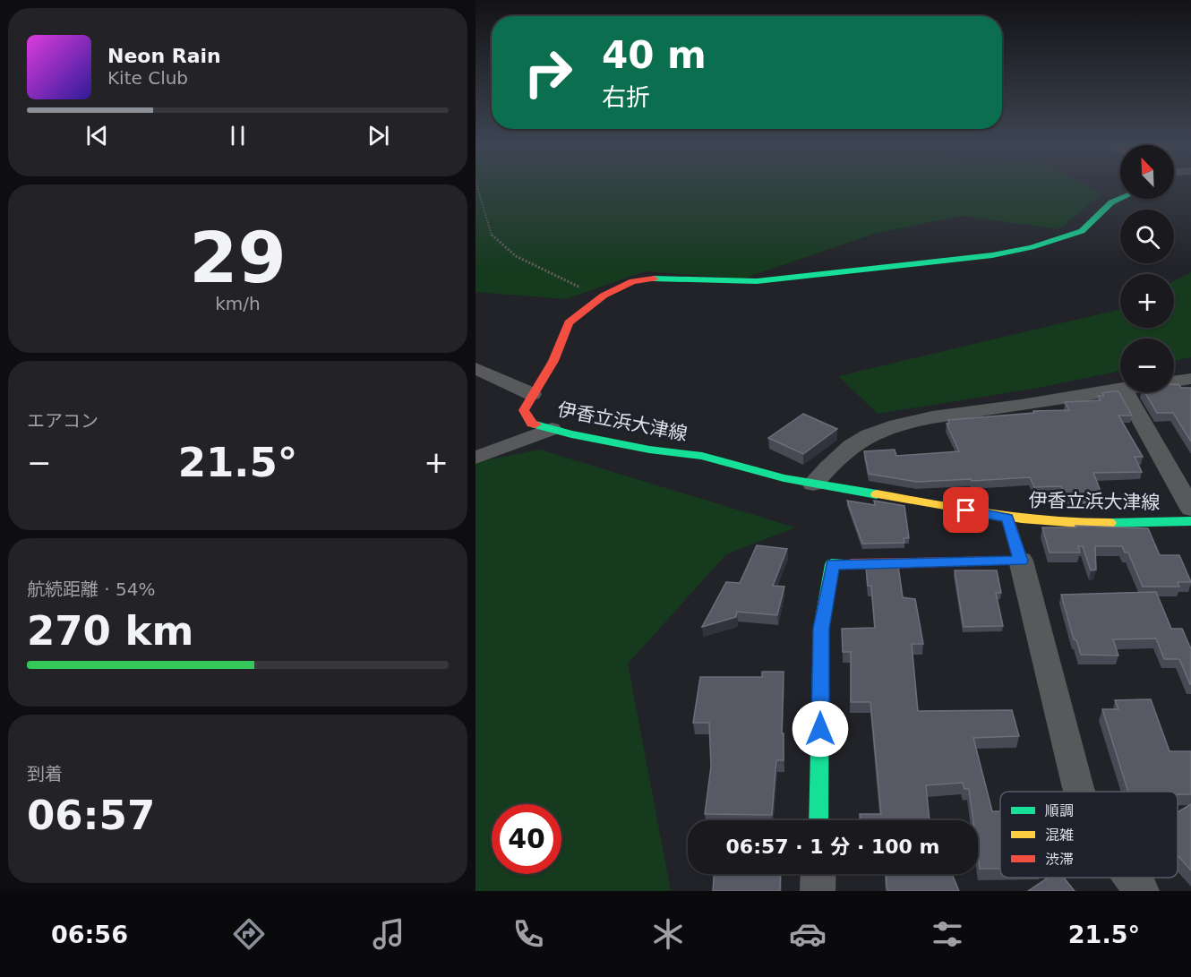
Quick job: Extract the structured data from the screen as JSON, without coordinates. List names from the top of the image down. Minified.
{"streets":{"main road":["伊香立浜大津線"]},"legend":["順調","混雑","渋滞"],"north":"top left","page":{"turn":["40 m","右折"],"song":["Neon Rain","Kite Club"],"map_buttons":["+","−"],"tile":[["29","km/h"],"エアコン",["航続距離 · 54%","270 km"],["到着","06:57"]],"heat":["−","21.5°","+"],"limit":"40","trip":"06:57 · 1 分 · 100 m","tabs":["06:56","21.5°"]}}
